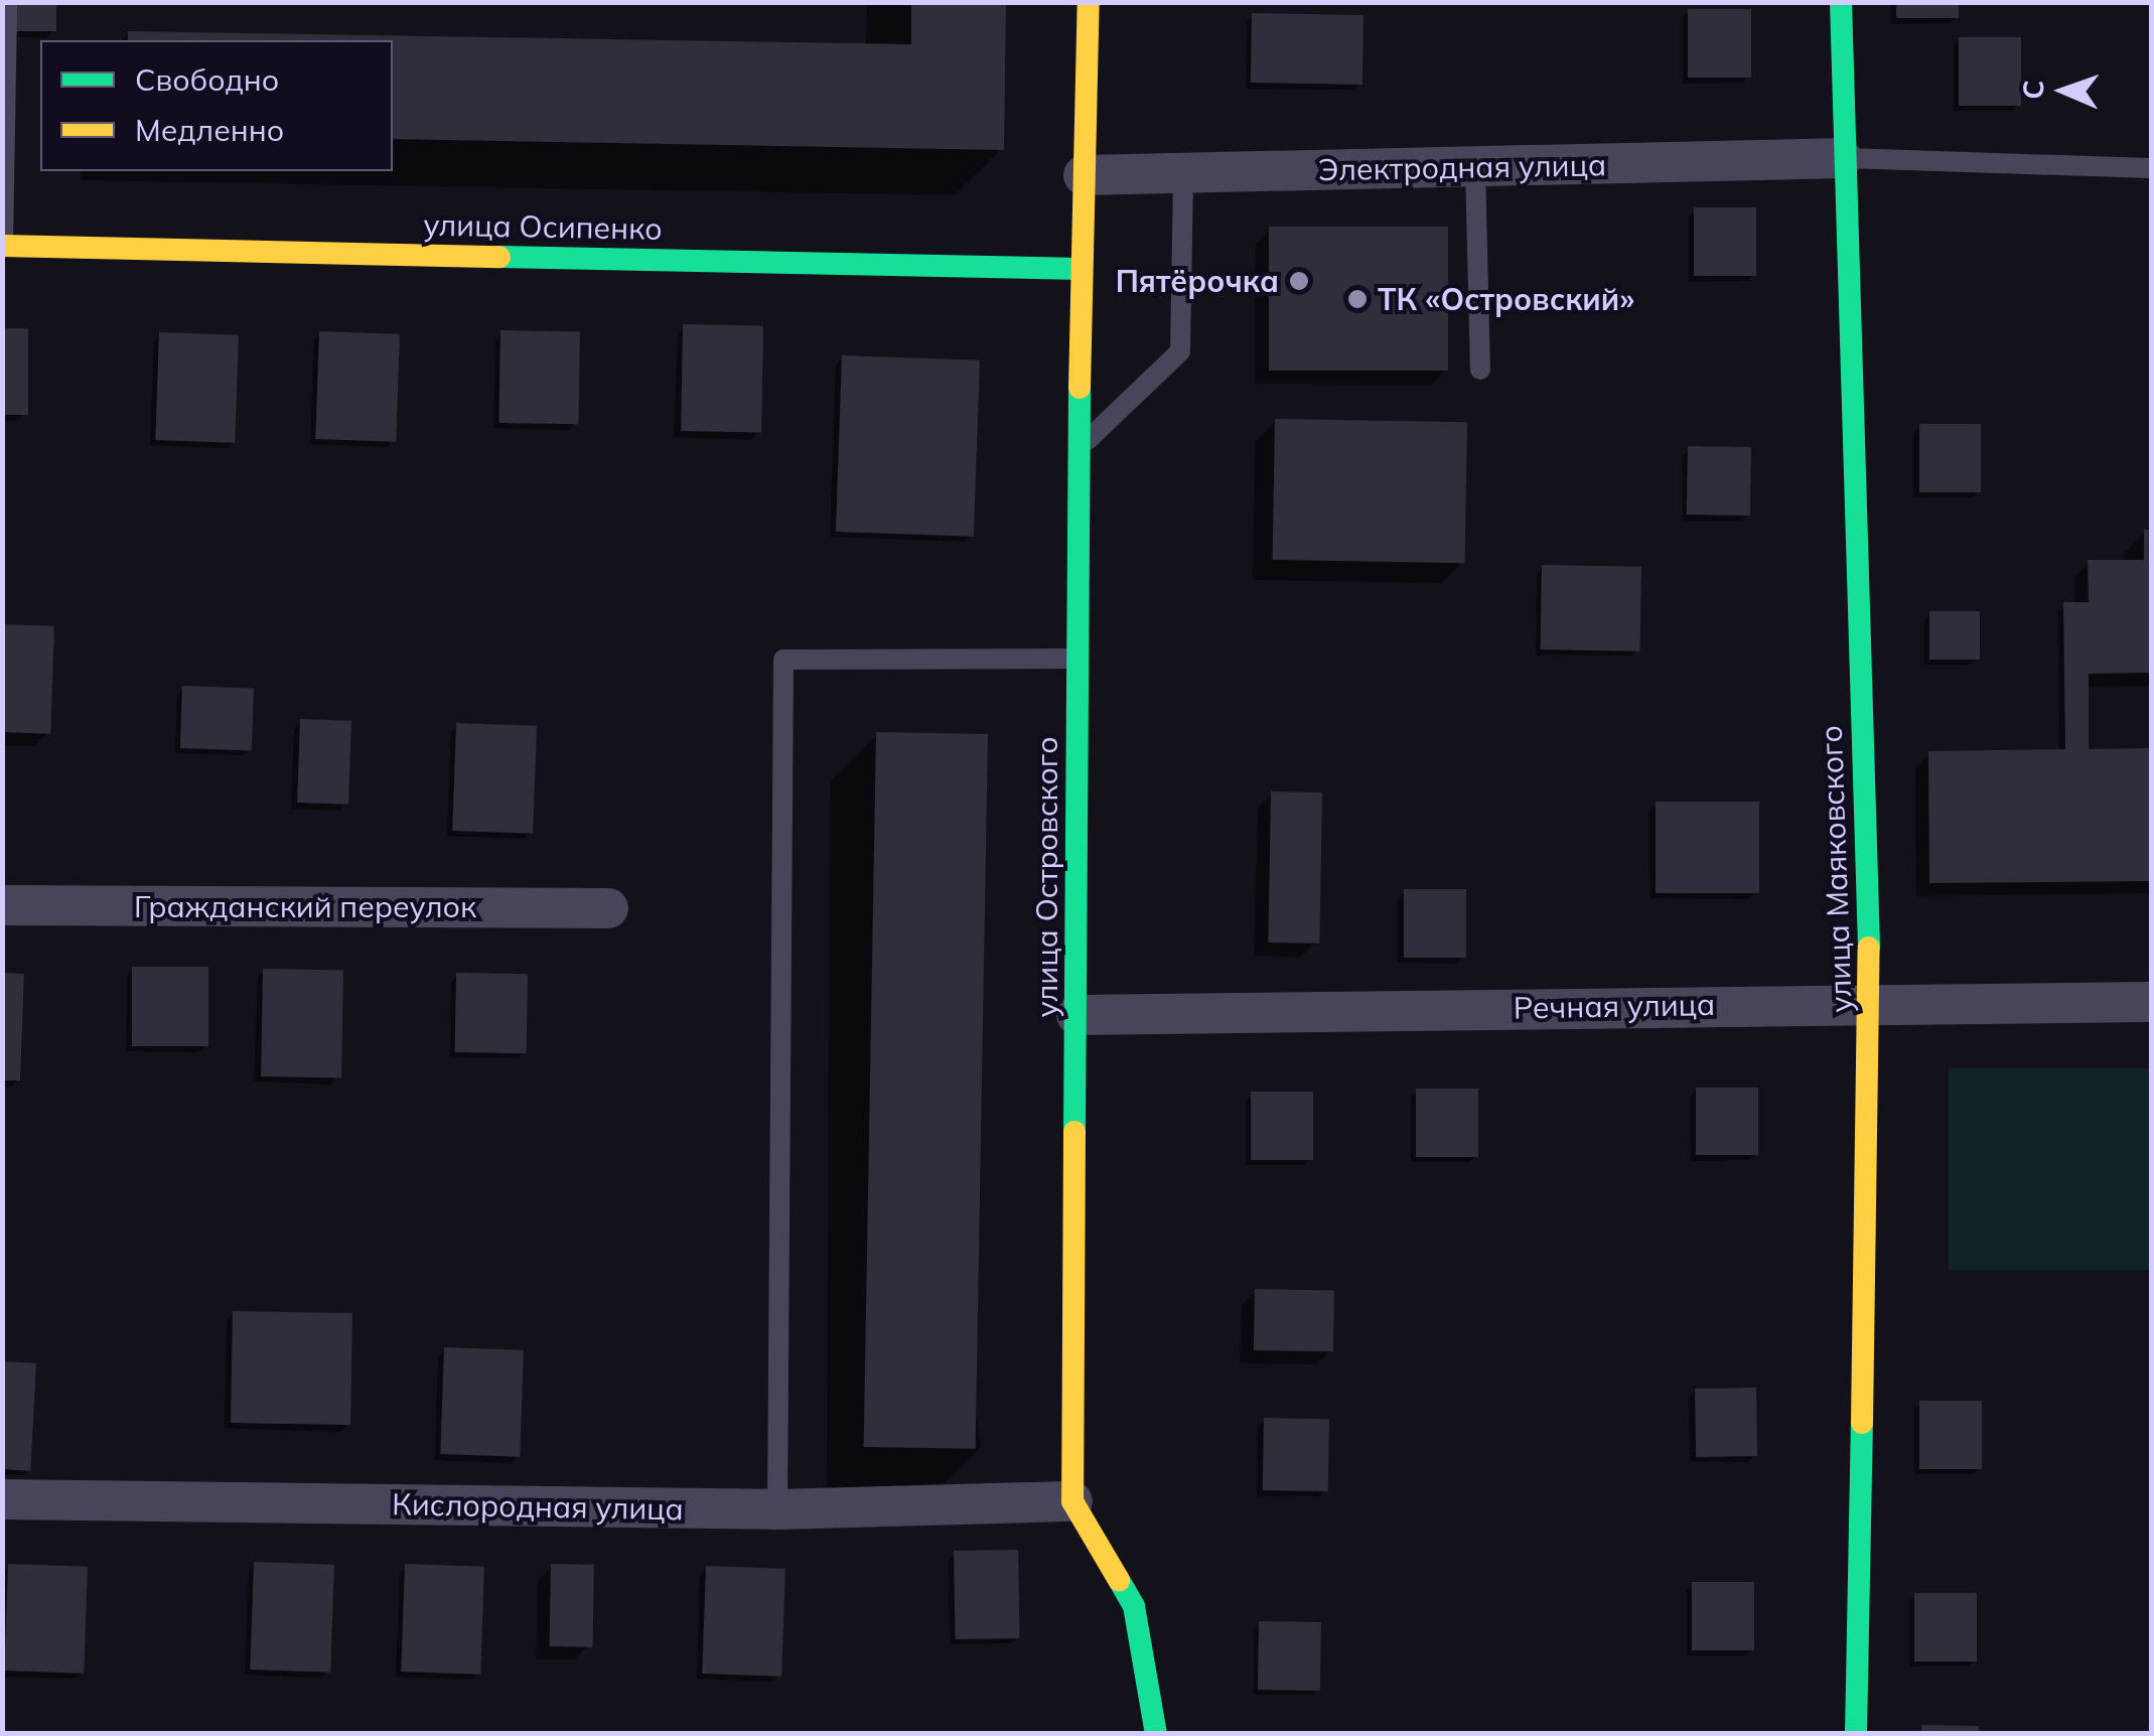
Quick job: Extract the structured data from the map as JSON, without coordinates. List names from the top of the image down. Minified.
{"streets":{"street":["Электродная улица","улица Осипенко","улица Маяковского","улица Островского","Гражданский переулок","Речная улица","Кислородная улица"]},"crossings":[["Электродная улица","улица Маяковского"],["Электродная улица","улица Островского"],["улица Осипенко","улица Островского"],["улица Маяковского","Речная улица"],["улица Островского","Речная улица"],["улица Островского","Кислородная улица"]],"places":["Пятёрочка","ТК «Островский»"],"legend":["Свободно","Медленно"],"north":"left"}
